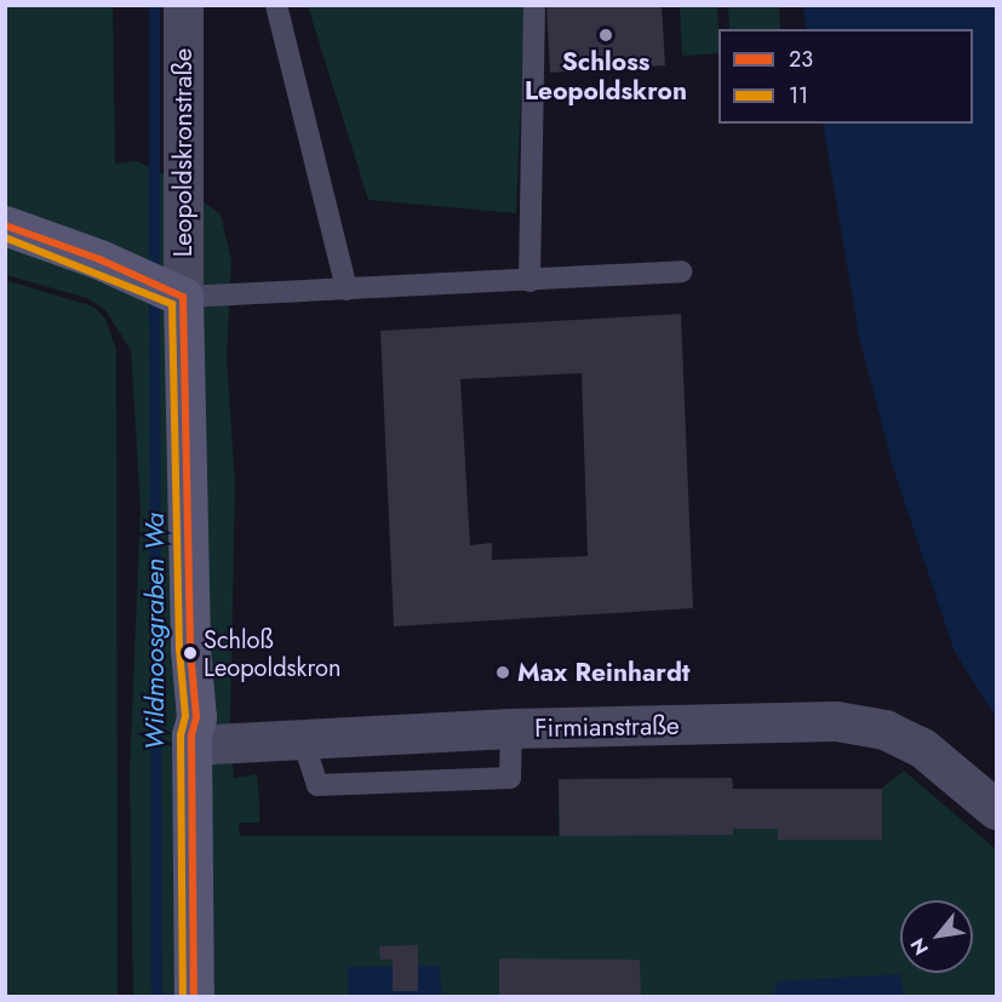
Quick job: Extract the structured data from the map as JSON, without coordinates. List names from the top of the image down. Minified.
{"streets":{"street":["Leopoldskronstraße","Firmianstraße"]},"crossings":[["Leopoldskronstraße","Firmianstraße"]],"water":["Wildmoosgraben Wa"],"places":["Schloss Leopoldskron","Schloß Leopoldskron","Max Reinhardt"],"lines":["transit line 23","transit line 11"],"legend":["23","11"],"north":"bottom left"}
